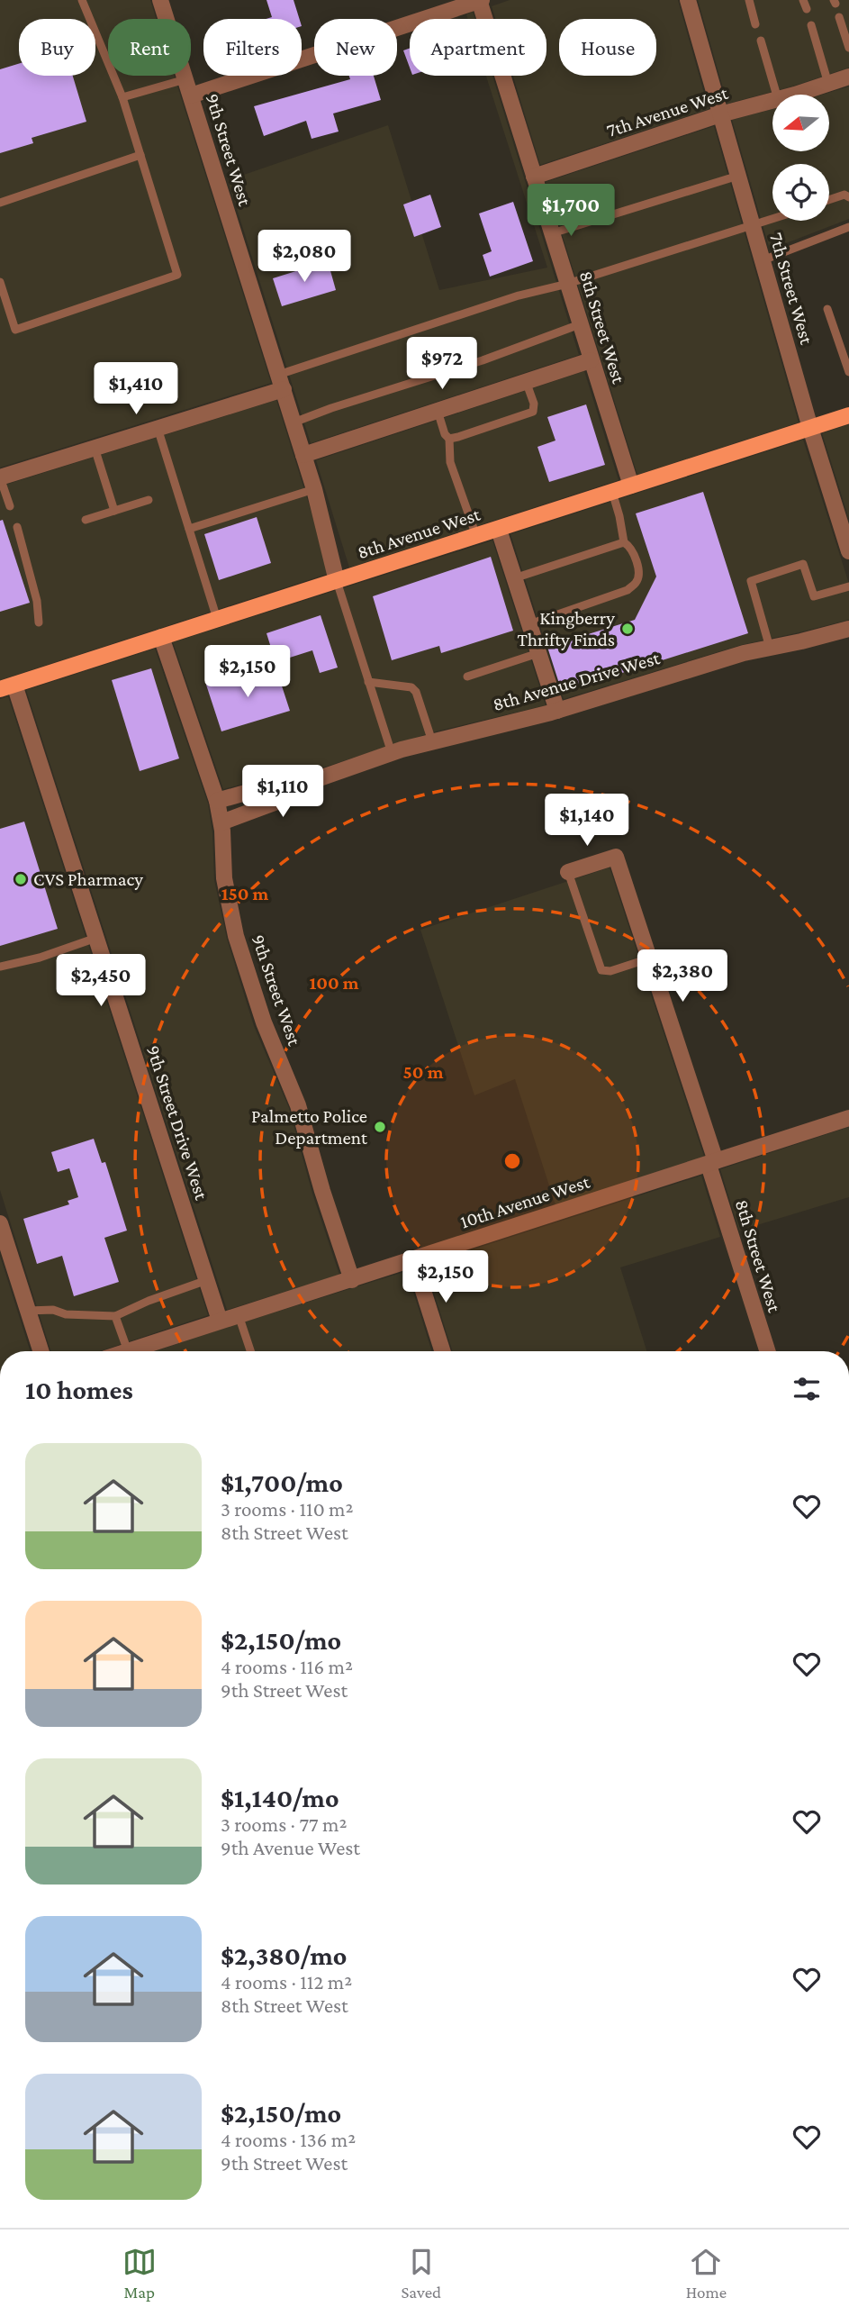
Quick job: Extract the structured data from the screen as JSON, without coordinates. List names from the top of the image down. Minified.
{"streets":{"main road":["8th Avenue West"],"street":["7th Avenue West","9th Street West","7th Street West","8th Street West","8th Avenue Drive West","9th Street Drive West","10th Avenue West"]},"crossings":[["7th Avenue West","7th Street West"],["7th Avenue West","8th Street West"],["9th Street West","8th Avenue West"],["9th Street West","8th Avenue Drive West"],["9th Street West","10th Avenue West"],["7th Street West","8th Avenue West"],["8th Street West","8th Avenue West"],["8th Street West","10th Avenue West"],["8th Avenue West","9th Street Drive West"],["9th Street Drive West","10th Avenue West"]],"places":["Kingberry Thrifty Finds","CVS Pharmacy","Palmetto Police Department"],"north":"left","page":{"chip":["Buy","Rent","Filters","New","Apartment","House"],"price":["$1,700","$2,080","$972","$1,410","$2,150","$1,110","$1,140","$2,380","$2,450","$2,150"],"heading":"10 homes","list":[{"name":"$1,700/mo","note":"3 rooms · 110 m² · 8th Street West"},{"name":"$2,150/mo","note":"4 rooms · 116 m² · 9th Street West"},{"name":"$1,140/mo","note":"3 rooms · 77 m² · 9th Avenue West"},{"name":"$2,380/mo","note":"4 rooms · 112 m² · 8th Street West"},{"name":"$2,150/mo","note":"4 rooms · 136 m² · 9th Street West"}],"tabs":["Map","Saved","Home"]},"rings":["150 m","100 m","50 m"]}
